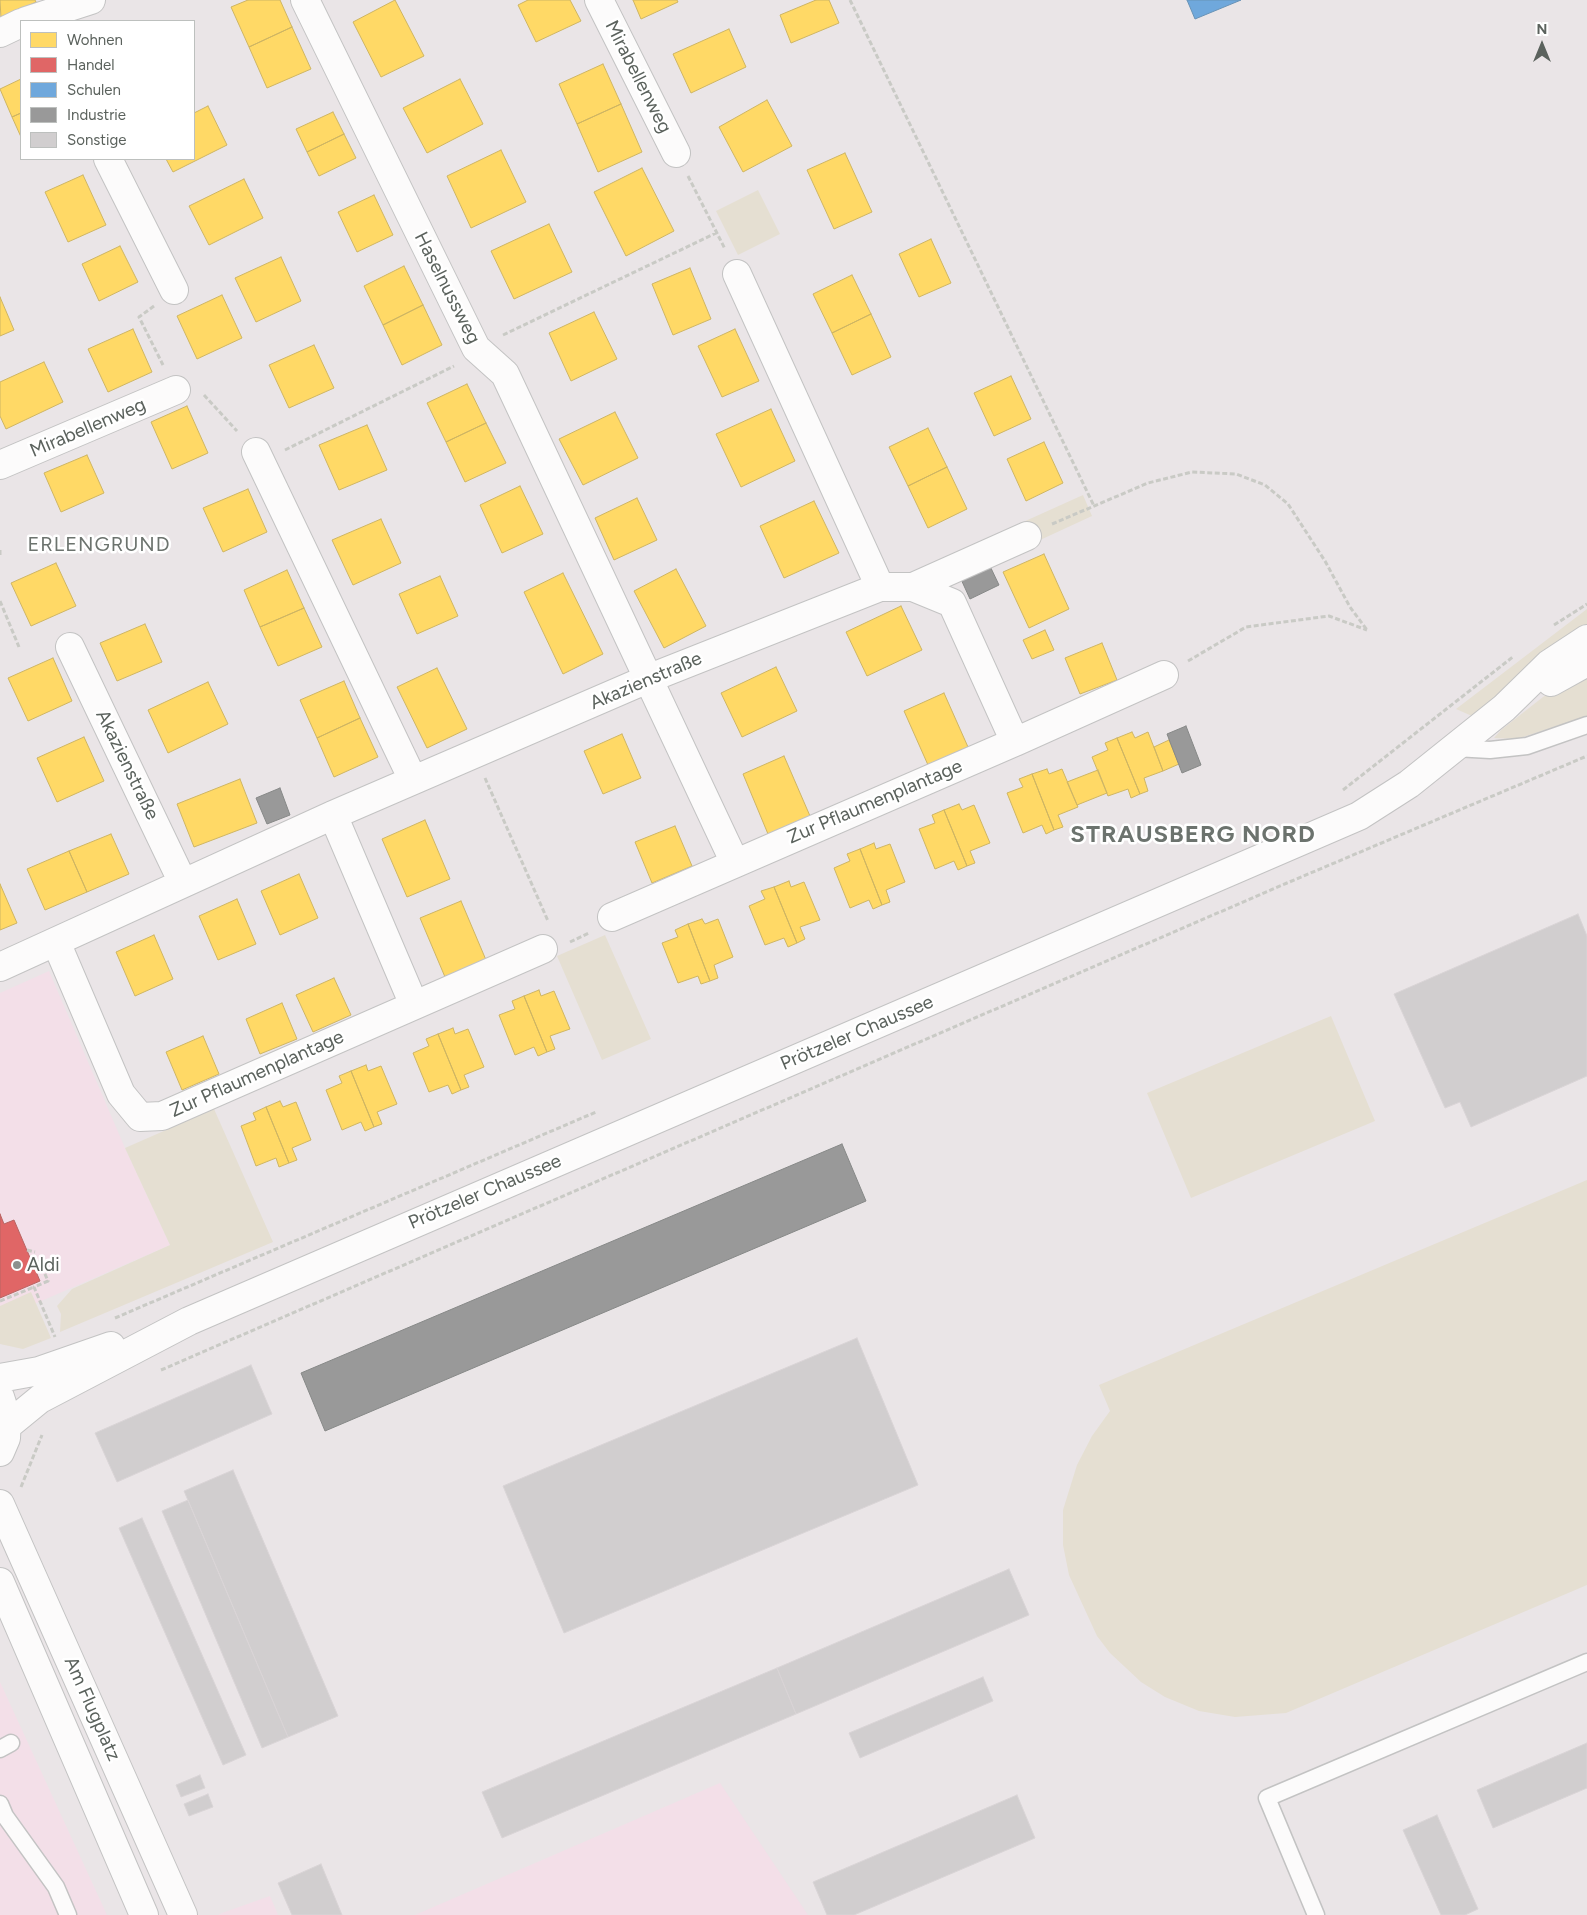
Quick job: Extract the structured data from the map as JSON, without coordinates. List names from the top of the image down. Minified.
{"streets":{"street":["Mirabellenweg","Haselnussweg","Akazienstraße","Zur Pflaumenplantage","Prötzeler Chaussee","Am Flugplatz"]},"crossings":[["Haselnussweg","Akazienstraße"],["Akazienstraße","Zur Pflaumenplantage"]],"districts":["ERLENGRUND","STRAUSBERG NORD"],"places":["Aldi"],"legend":["Wohnen","Handel","Schulen","Industrie","Sonstige"],"north":"top"}
